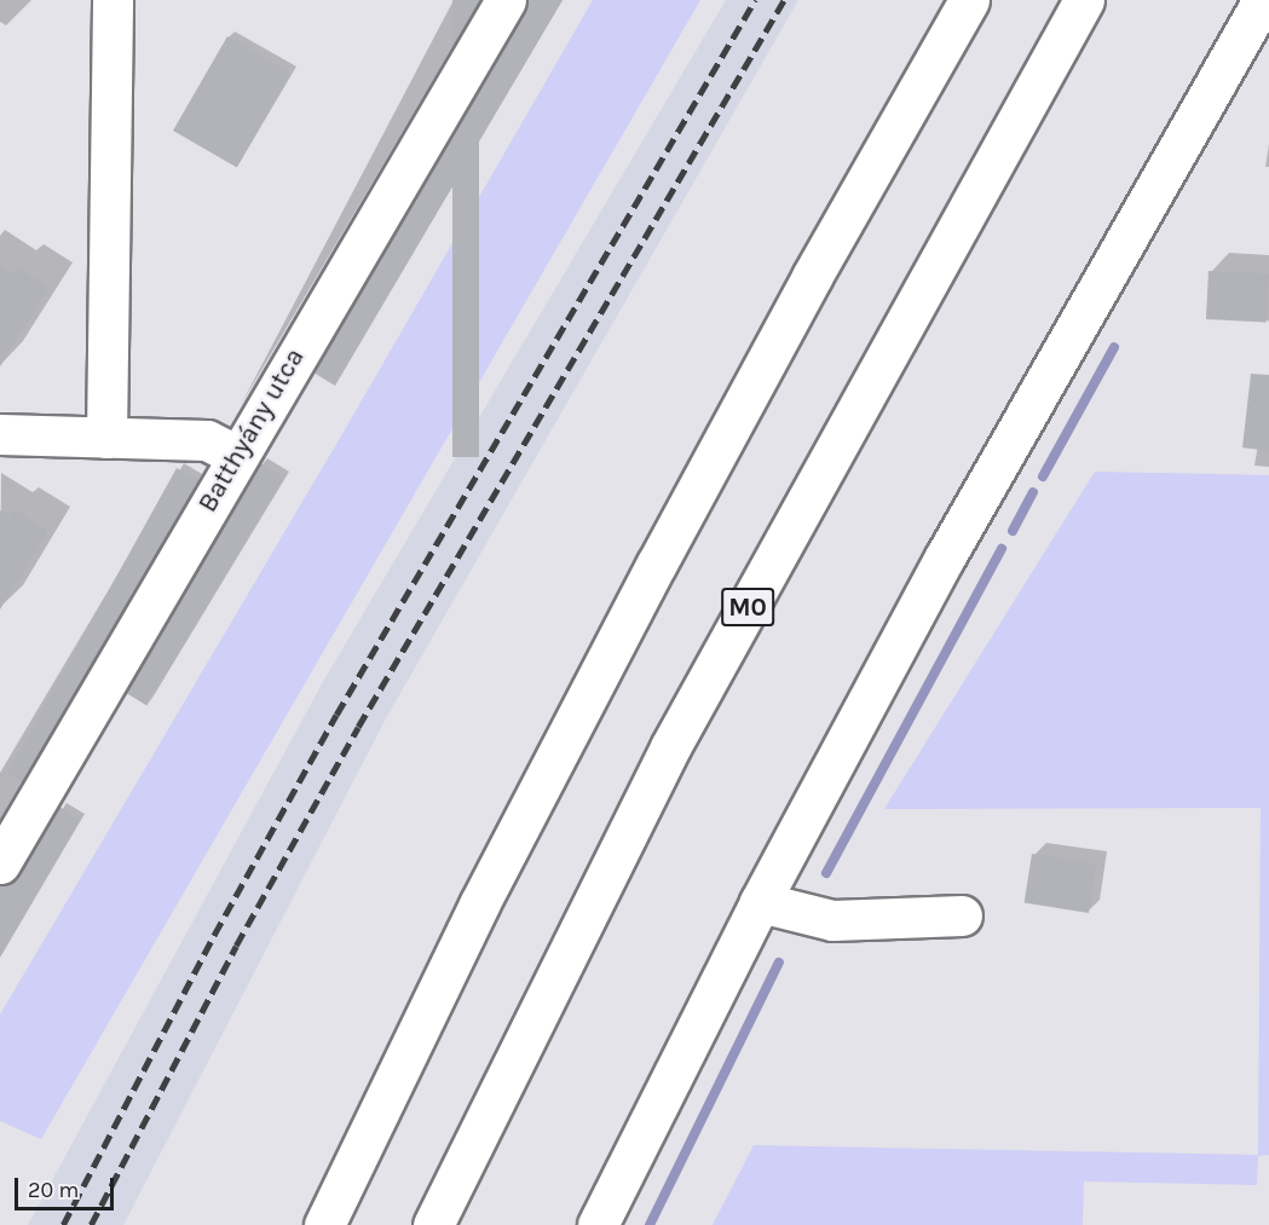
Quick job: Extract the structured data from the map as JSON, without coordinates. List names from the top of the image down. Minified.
{"streets":{"main road":["Batthyány utca","M0"]},"scale_bar":"20 m"}
